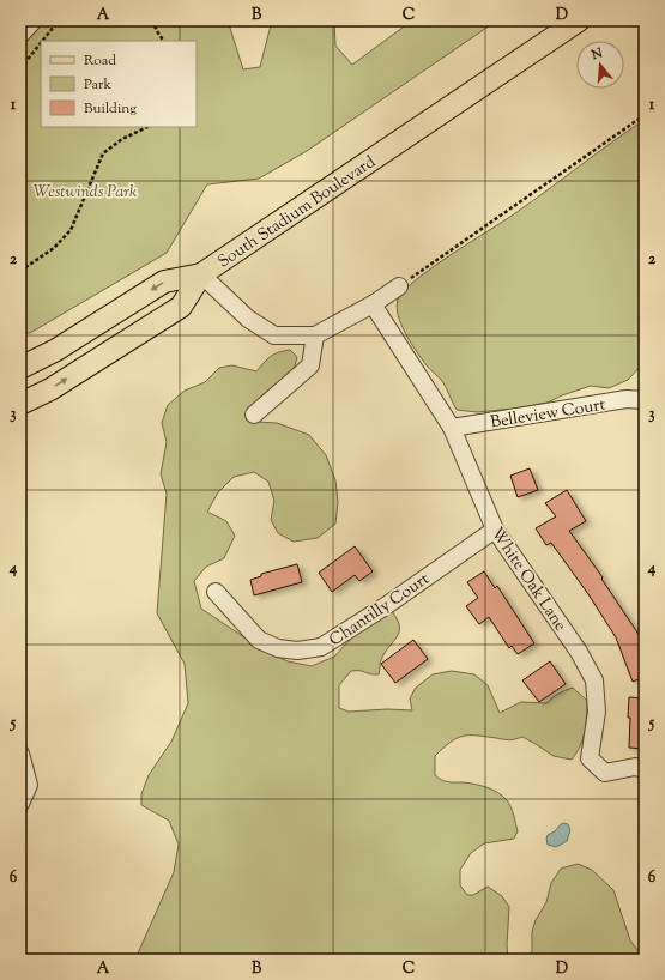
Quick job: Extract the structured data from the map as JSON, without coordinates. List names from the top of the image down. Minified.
{"streets":{"main road":["South Stadium Boulevard"],"street":["Belleview Court","White Oak Lane","Chantilly Court"]},"crossings":[["Belleview Court","White Oak Lane"],["White Oak Lane","Chantilly Court"]],"parks":["Westwinds Park"],"legend":["Road","Park","Building"],"north":"top","grid":{"columns":["A","B","C","D"],"rows":["1","2","3","4","5","6"]}}
